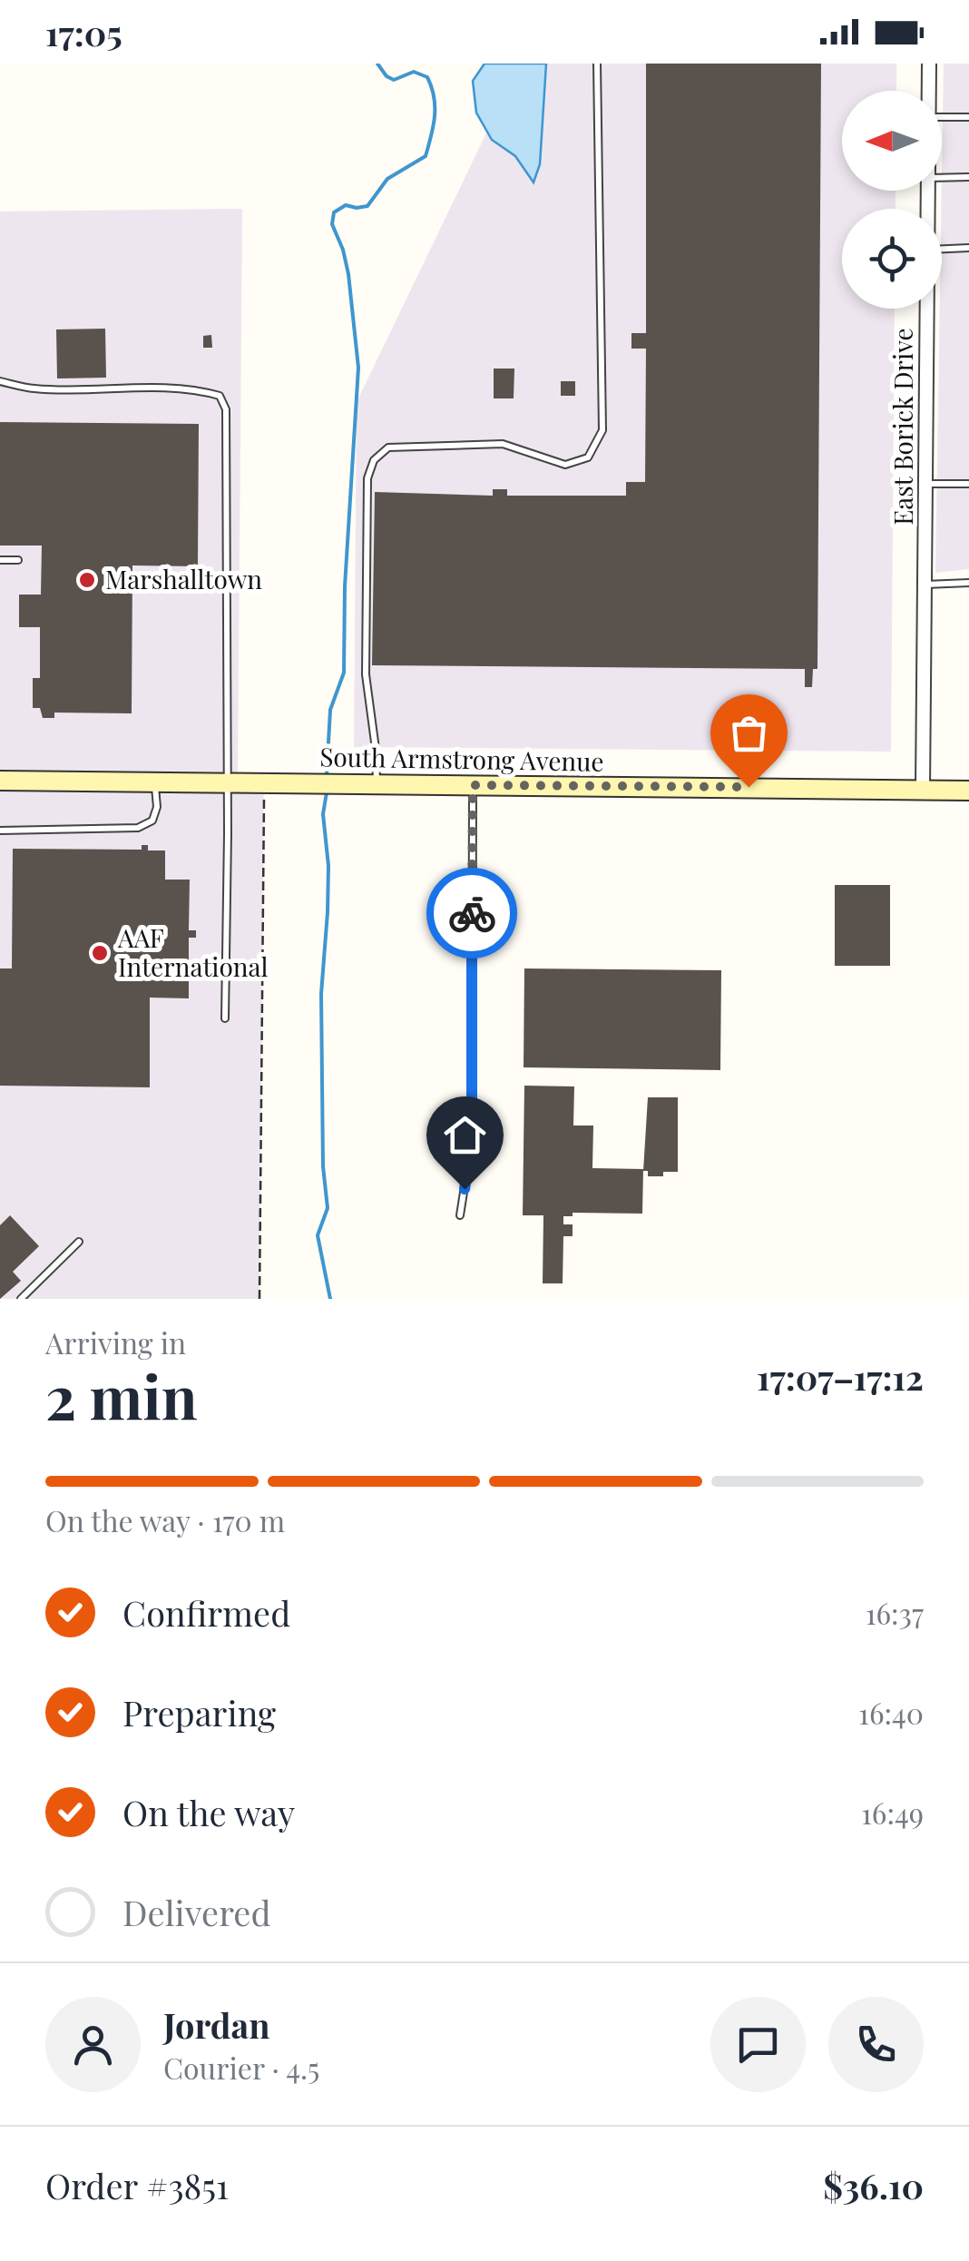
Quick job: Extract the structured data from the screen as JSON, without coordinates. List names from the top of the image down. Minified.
{"streets":{"street":["East Borick Drive","South Armstrong Avenue"]},"crossings":[["East Borick Drive","South Armstrong Avenue"]],"places":["Marshalltown","AAF International"],"north":"left","page":{"status":"17:05","heading":["2 min","Arriving in","17:07–17:12"],"panel":["Jordan","Courier · 4.5","Order #3851","$36.10"],"bar":"On the way · 170 m","list":[["Confirmed","16:37"],["Preparing","16:40"],["On the way","16:49"],"Delivered"]}}
